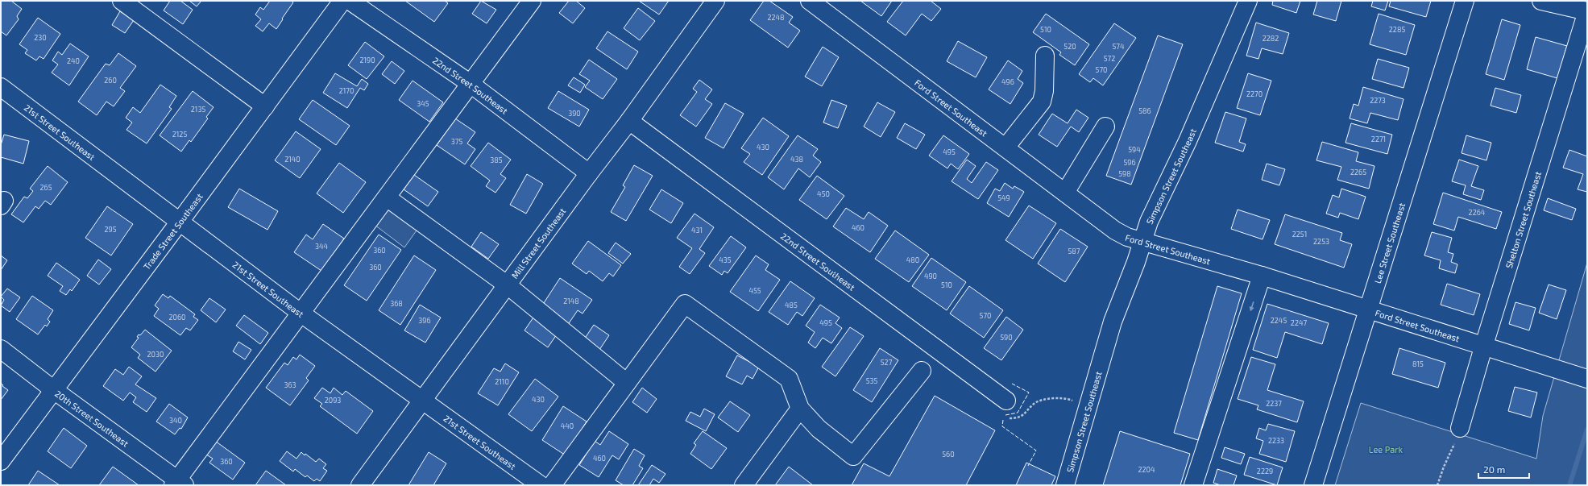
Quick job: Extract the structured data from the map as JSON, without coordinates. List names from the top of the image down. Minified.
{"streets":{"street":["22nd Street Southeast","Ford Street Southeast","21st Street Southeast","Simpson Street Southeast","Shelton Street Southeast","Trade Street Southeast","Lee Street Southeast","Mill Street Southeast","20th Street Southeast"]},"crossings":[["22nd Street Southeast","Mill Street Southeast"],["Ford Street Southeast","Simpson Street Southeast"],["Ford Street Southeast","Shelton Street Southeast"],["Ford Street Southeast","Lee Street Southeast"],["21st Street Southeast","Trade Street Southeast"],["21st Street Southeast","Mill Street Southeast"],["Trade Street Southeast","20th Street Southeast"]],"parks":["Lee Park"],"house_numbers":["2248","510","2285","230","2282","520","574","572","2190","240","570","260","496","2170","2270","2273","345","2135","586","390","2125","2271","375","430","594","495","2140","438","385","596","2265","598","265","450","549","2264","460","295","431","2251","2253","344","360","587","435","480","360","490","510","455","2148","368","485","570","2060","396","2245","495","2247","590","2030","527","815","535","2110","363","430","2093","2237","340","440","2233","560","460","360","2204","2229"],"scale_bar":"20 m"}
